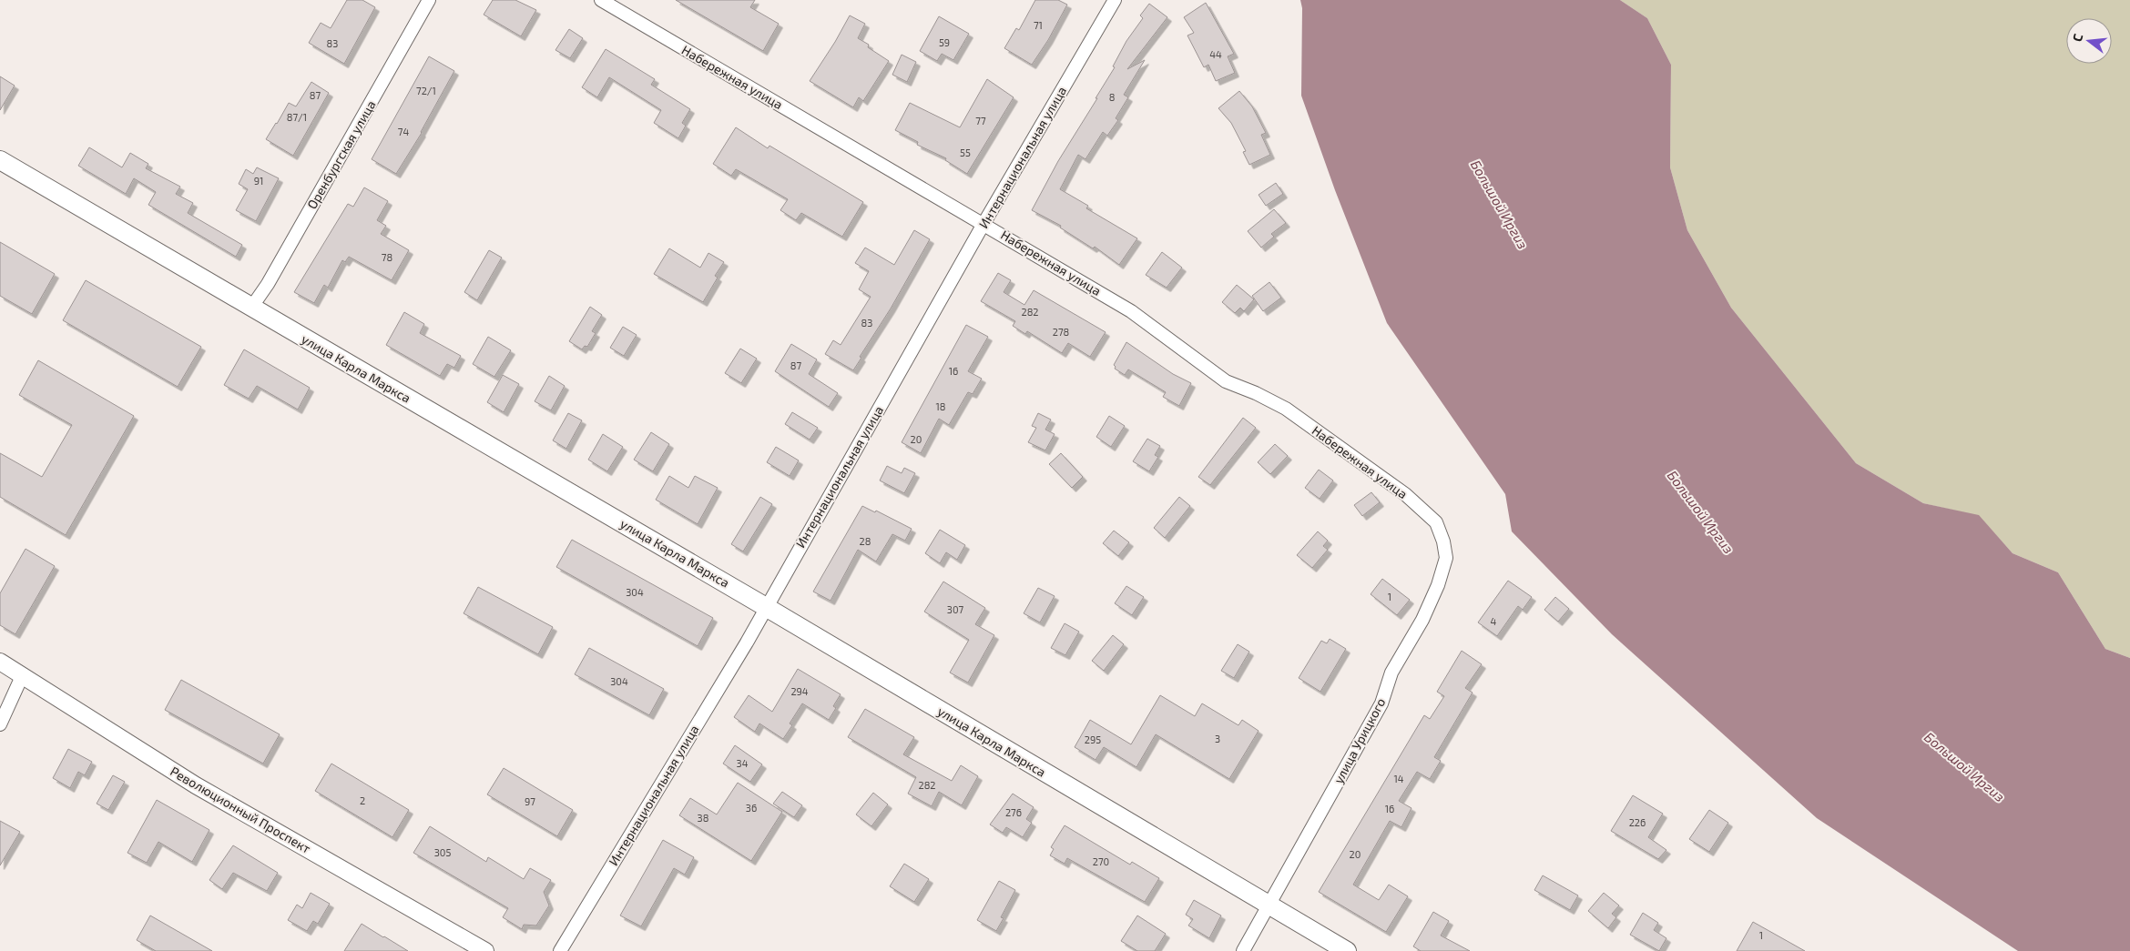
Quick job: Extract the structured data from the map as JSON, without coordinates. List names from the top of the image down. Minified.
{"streets":{"main road":["улица Карла Маркса"],"street":["Набережная улица","Оренбургская улица","Интернациональная улица","улица Урицкого","Революционный Проспект"]},"crossings":[["Набережная улица","Интернациональная улица"],["Набережная улица","улица Урицкого"],["Оренбургская улица","улица Карла Маркса"],["Интернациональная улица","улица Карла Маркса"],["улица Карла Маркса","улица Урицкого"]],"water":["Большой Иргиз"],"house_numbers":["71","59","83","44","72/1","87","8","87/1","77","74","55","91","78","282","83","278","87","16","18","20","28","304","1","307","4","304","294","3","295","34","14","282","2","97","36","16","276","38","226","305","20","270","1"],"north":"left"}
